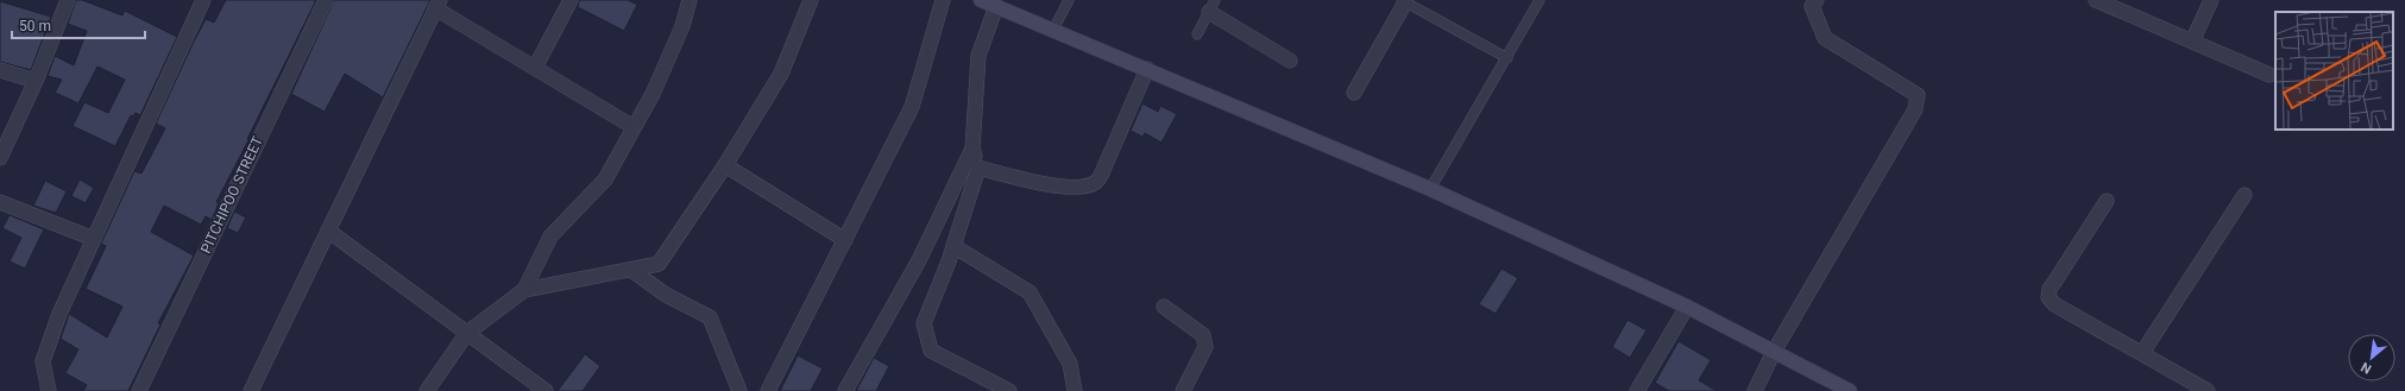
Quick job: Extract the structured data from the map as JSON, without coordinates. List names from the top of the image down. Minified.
{"streets":{"street":["PITCHIPOO STREET"]},"scale_bar":"50 m","north":"bottom left"}
